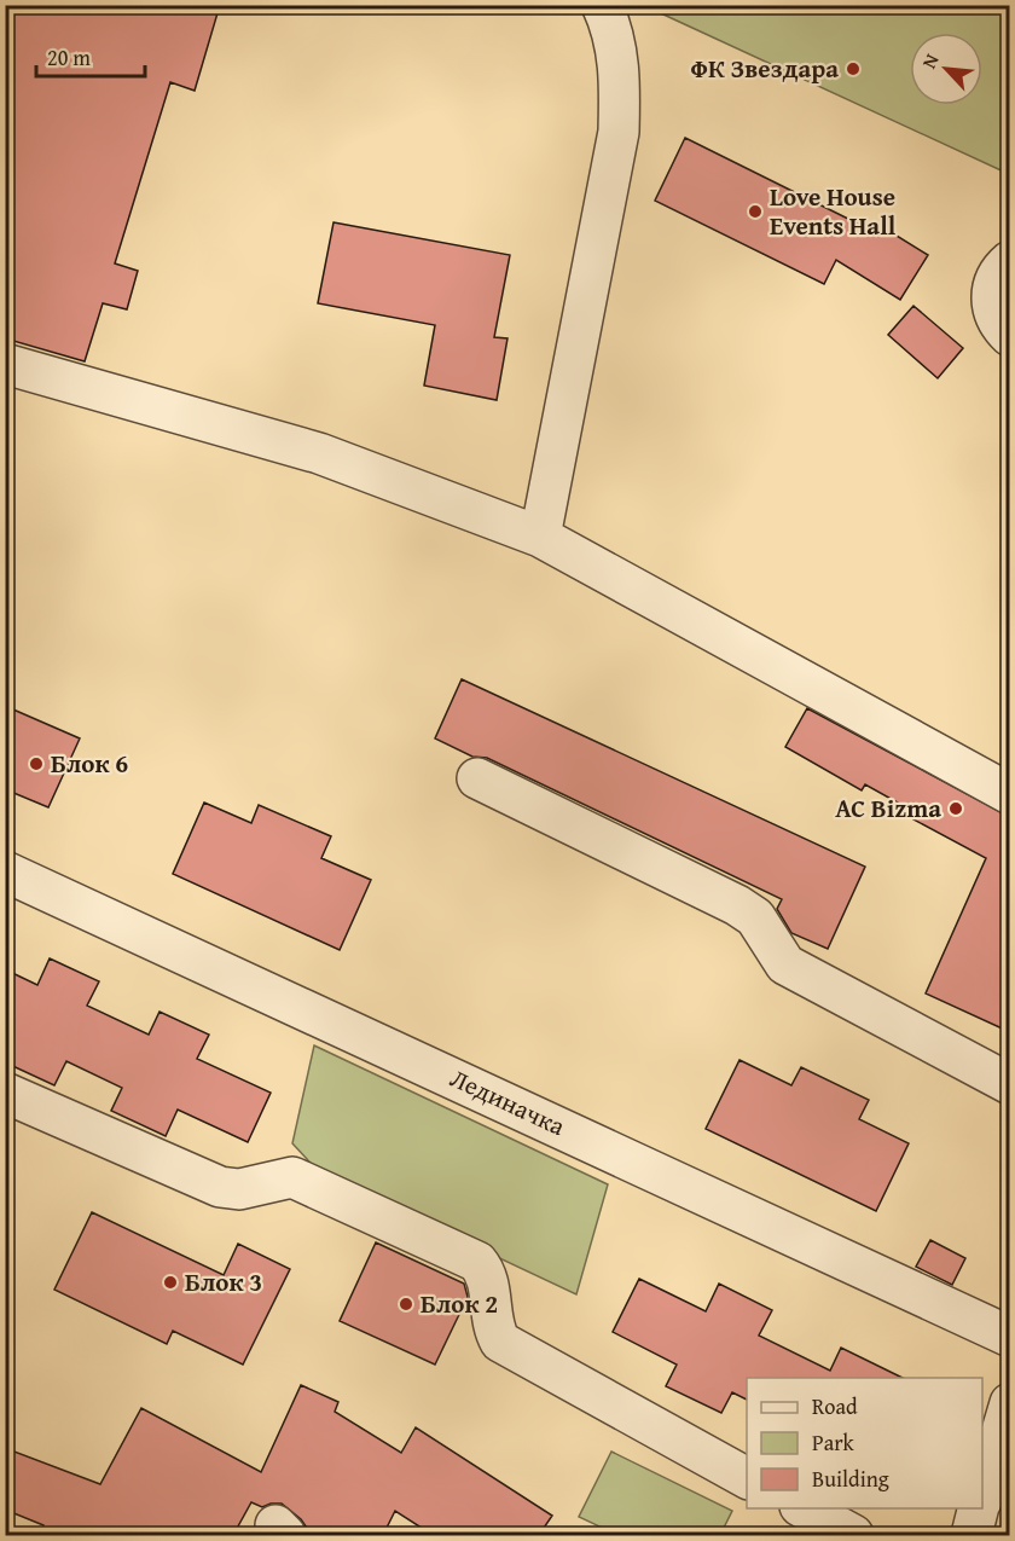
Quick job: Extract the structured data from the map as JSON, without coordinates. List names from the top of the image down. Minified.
{"streets":{"street":["Лединачка"]},"places":["ФК Звездара","Love House Events Hall","Блок 6","AC Bizma","Блок 3","Блок 2"],"legend":["Road","Park","Building"],"scale_bar":"20 m","north":"top left"}
